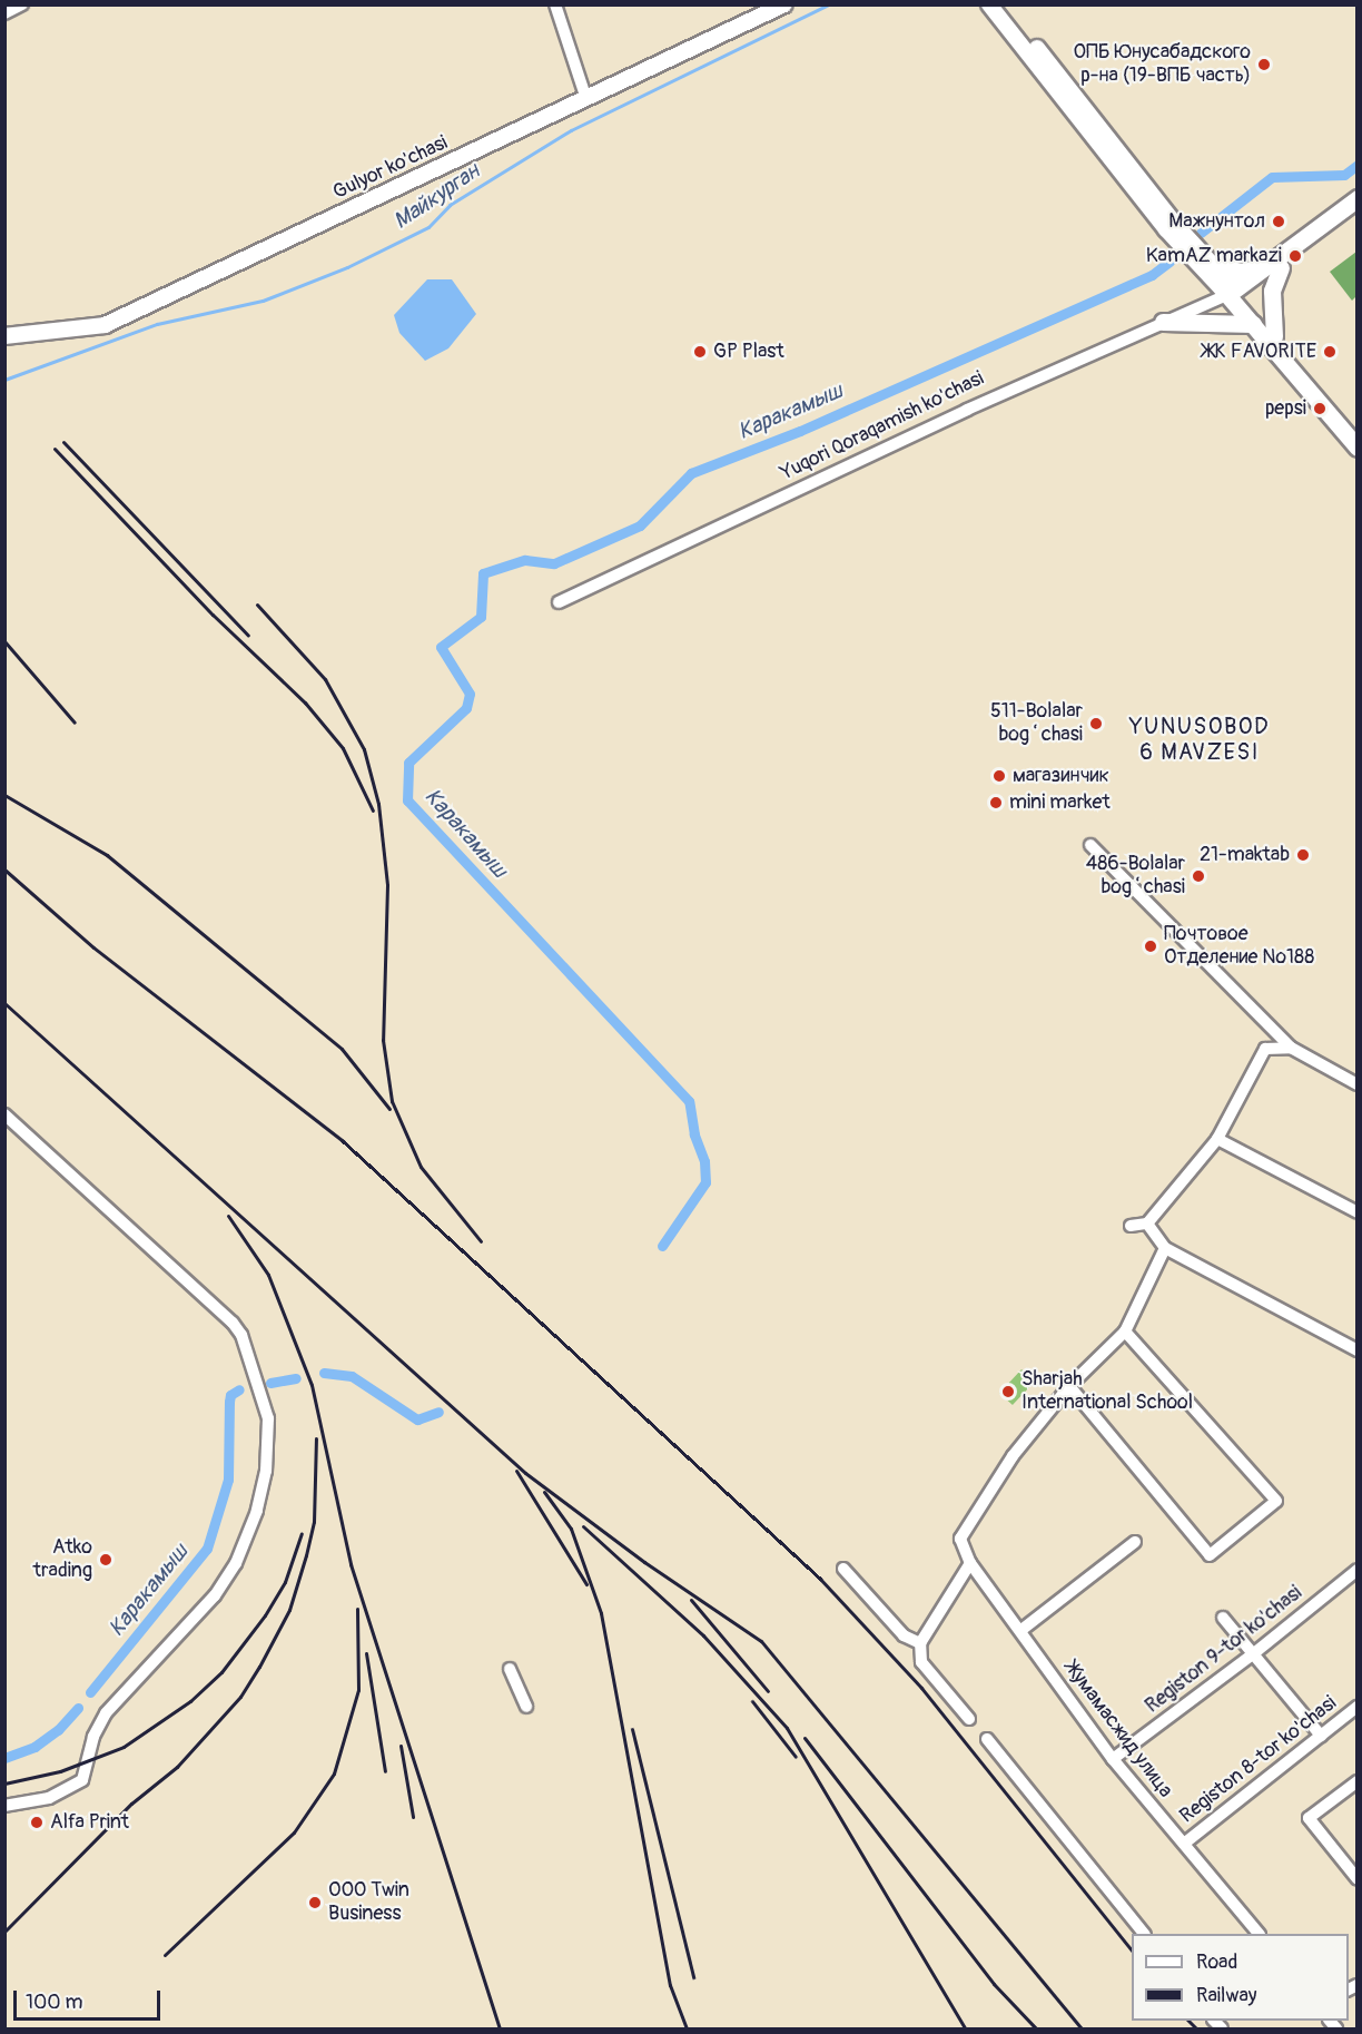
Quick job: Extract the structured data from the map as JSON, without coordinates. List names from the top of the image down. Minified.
{"streets":{"main road":["Yuqori Qoraqamish ko'chasi"],"street":["Gulyor ko'chasi","Registon 9-tor ko'chasi","Жумамасжид улица","Registon 8-tor ko'chasi"]},"crossings":[["Registon 9-tor ko'chasi","Жумамасжид улица"],["Жумамасжид улица","Registon 8-tor ko'chasi"]],"districts":["YUNUSOBOD 6 MAVZESI"],"water":["Майкурган","Каракамыш"],"places":["ОПБ Юнусабадского р-на (19-ВПБ часть)","Мажнунтол","KamAZ markazi","GP Plast","ЖК FAVORITE","pepsi","511-Bolalar bogʻchasi","магазинчик","mini market","21-maktab","486-Bolalar bogʻchasi","Почтовое Отделение №188","Sharjah International School","Atko trading","Alfa Print","ООО Twin Business"],"legend":["Road","Railway"],"scale_bar":"100 m"}
